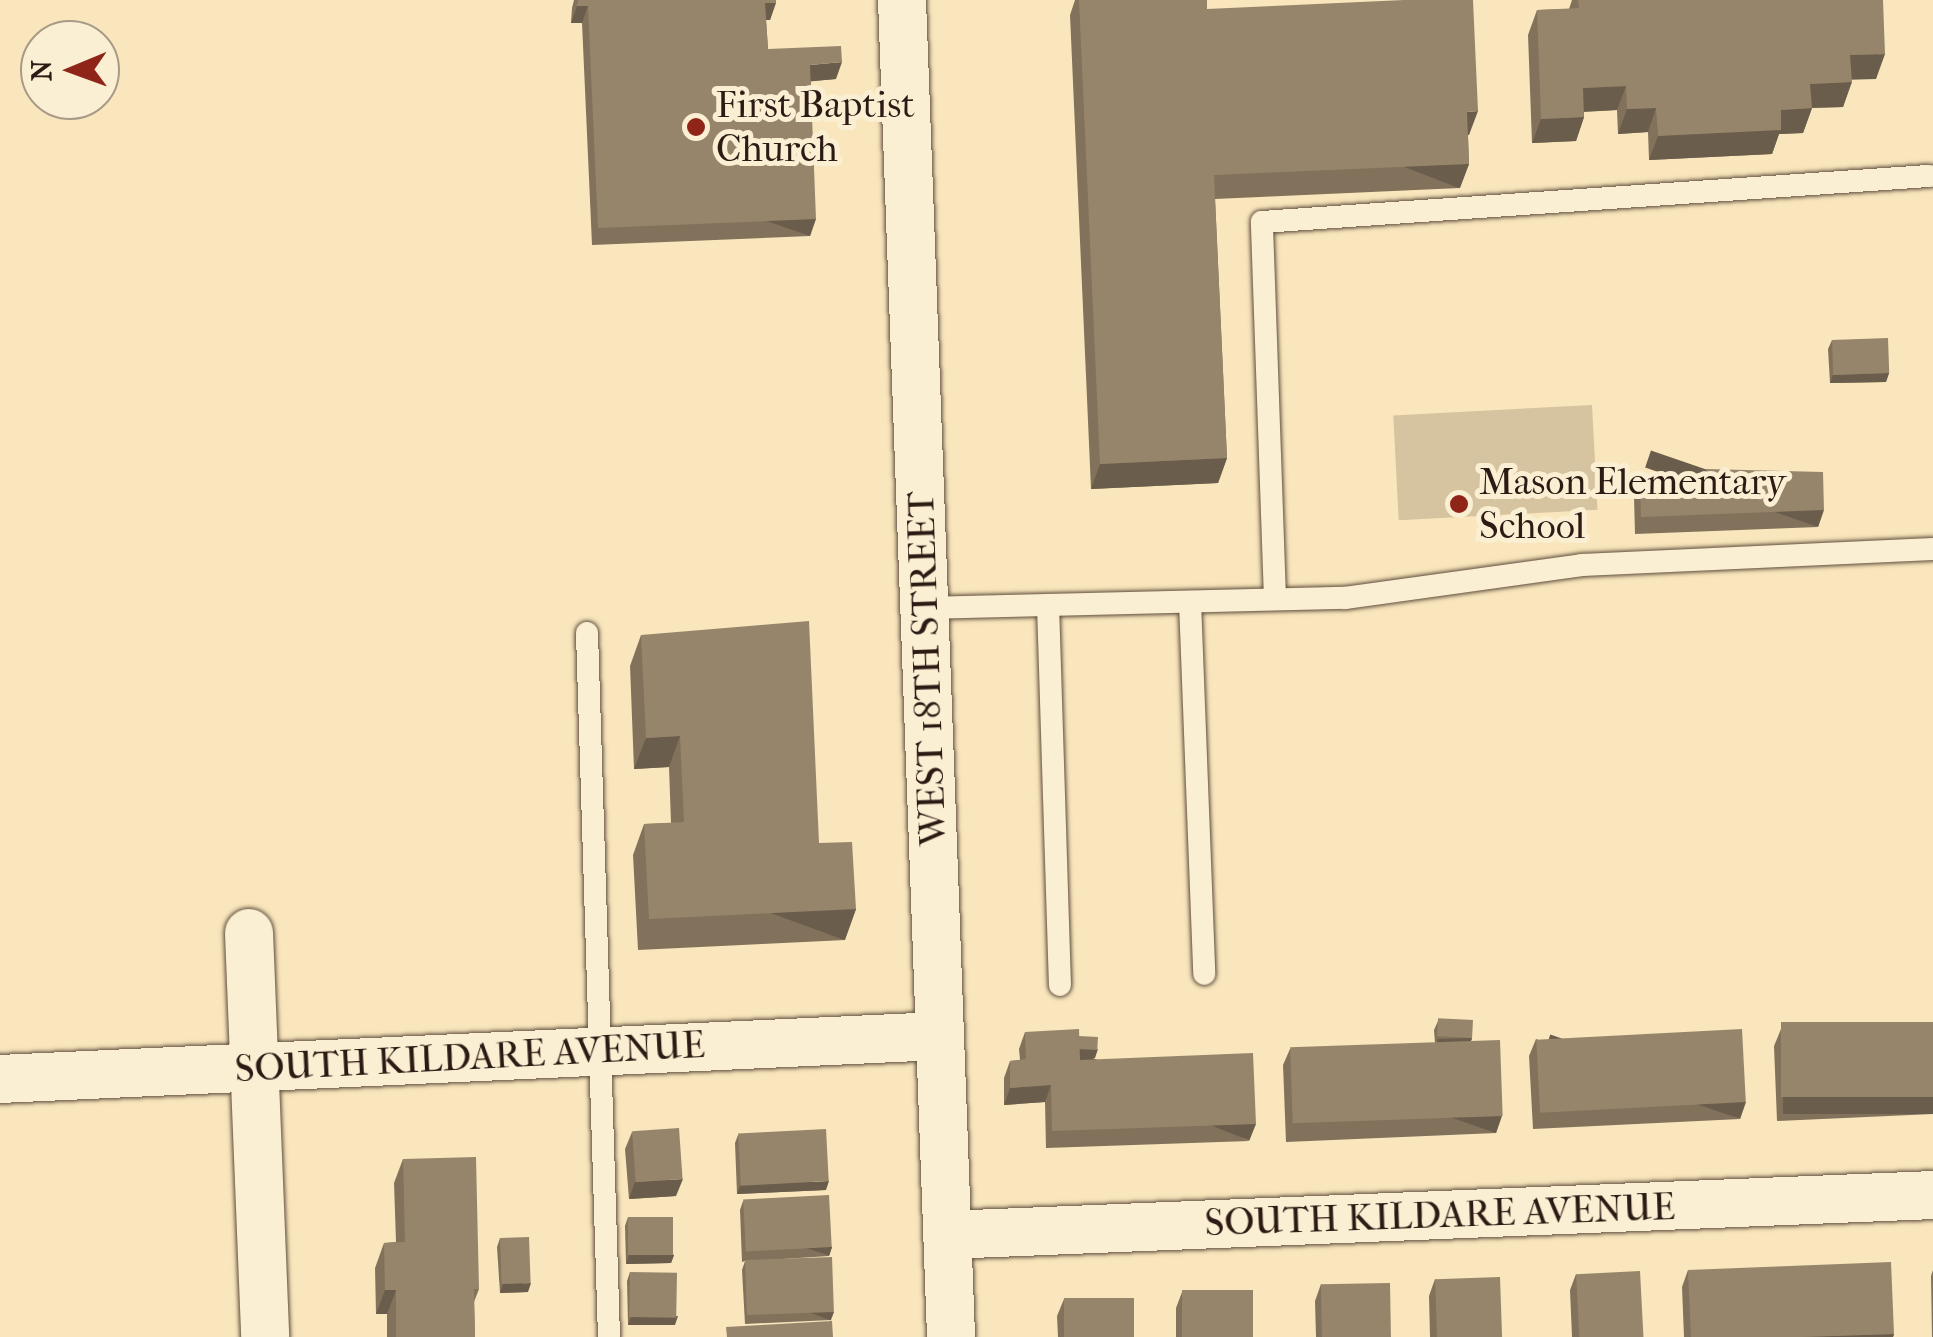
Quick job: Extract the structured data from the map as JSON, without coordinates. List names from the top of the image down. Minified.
{"streets":{"street":["WEST 18TH STREET","SOUTH KILDARE AVENUE"]},"crossings":[["WEST 18TH STREET","SOUTH KILDARE AVENUE"]],"places":["First Baptist Church","Mason Elementary School"],"north":"left"}
